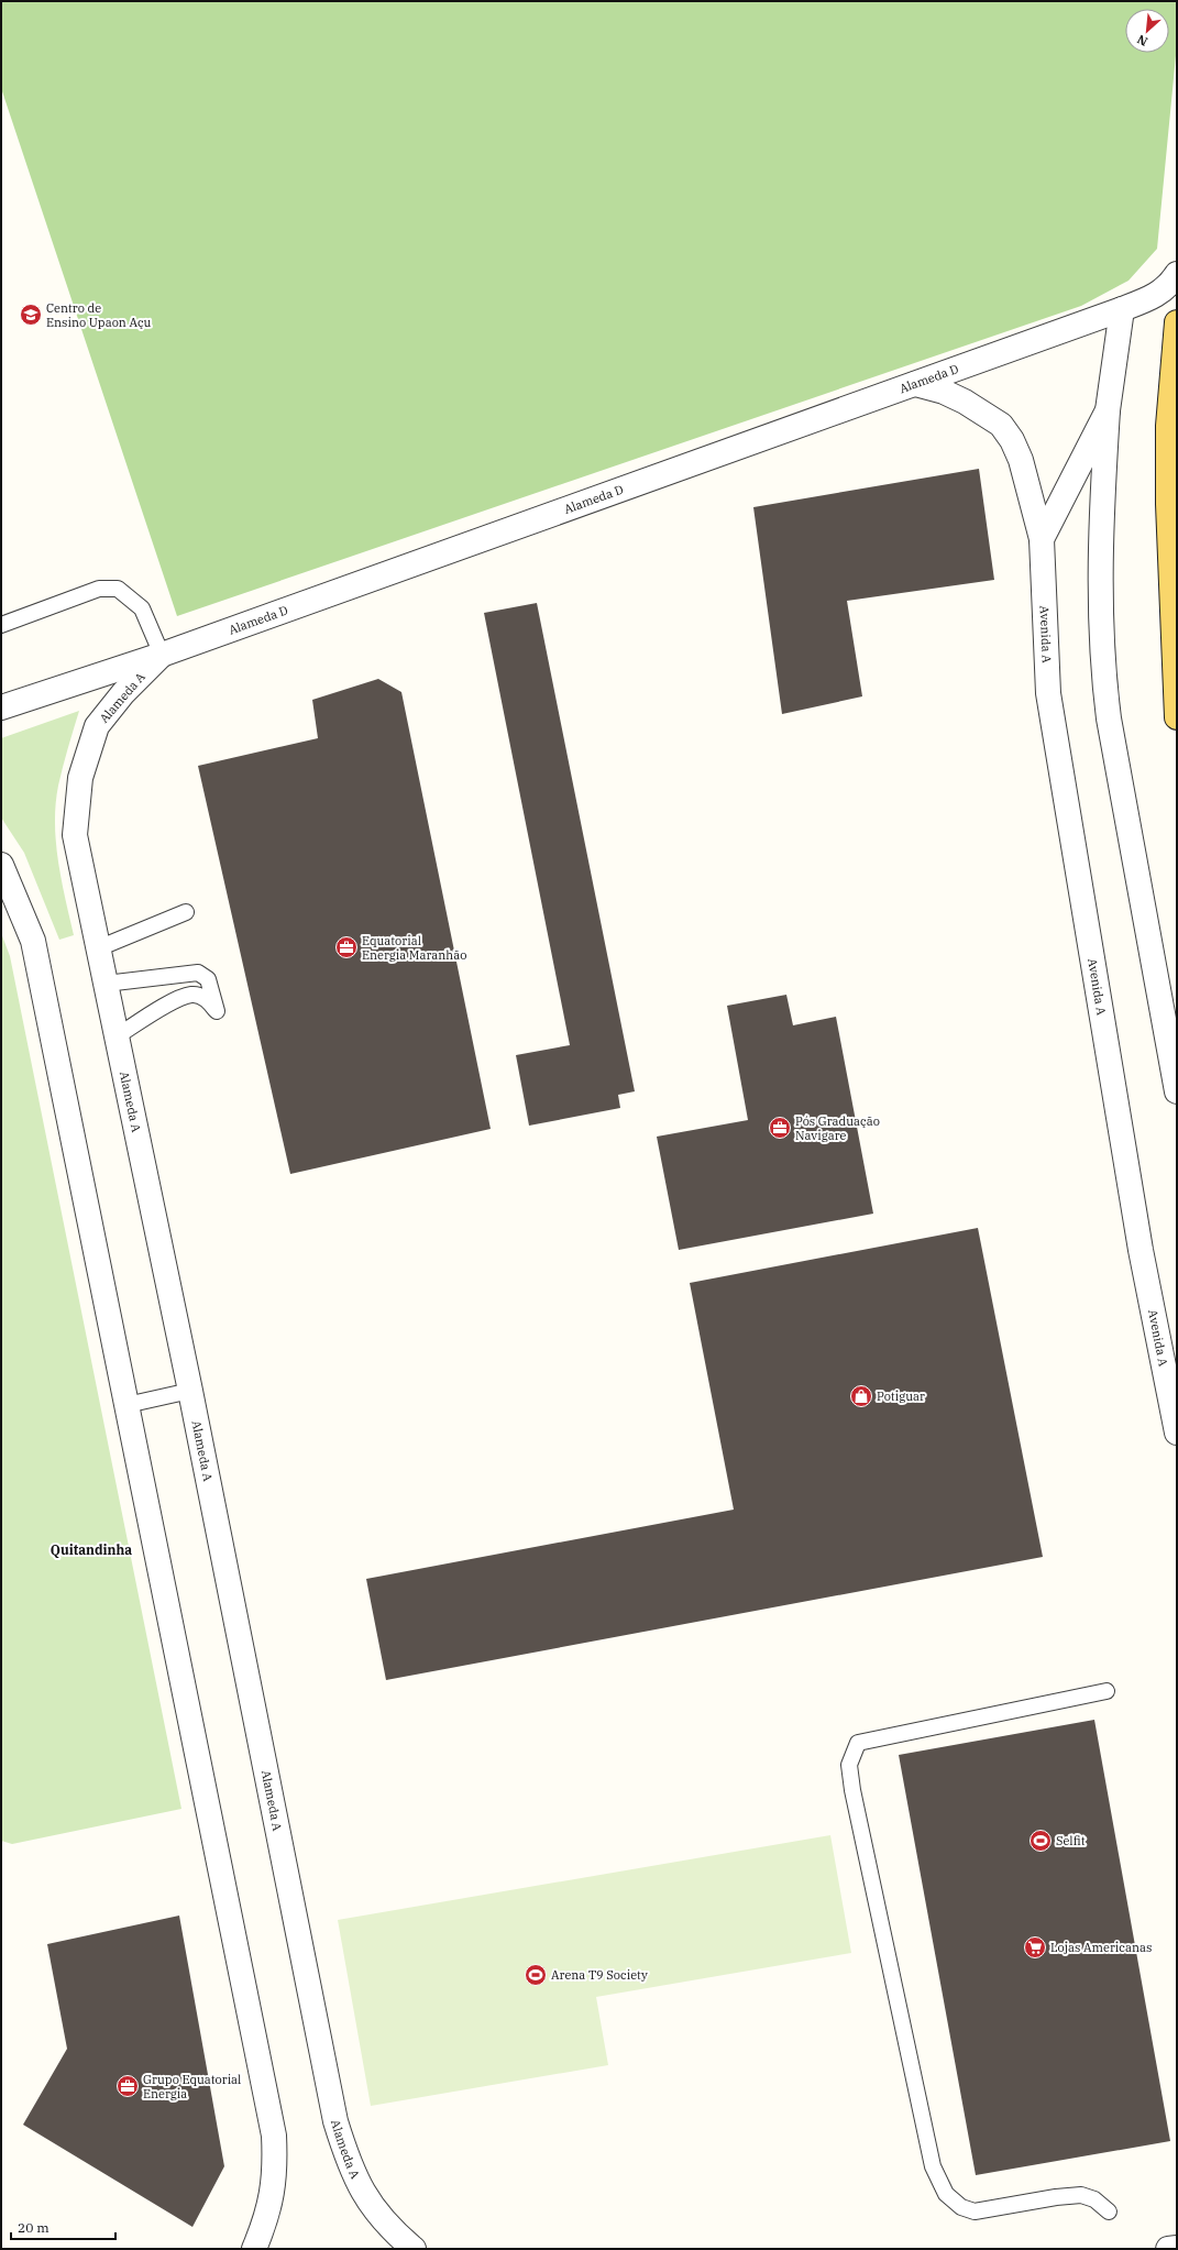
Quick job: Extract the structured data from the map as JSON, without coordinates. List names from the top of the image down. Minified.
{"streets":{"street":["Alameda D","Avenida A","Alameda A"]},"crossings":[["Alameda D","Avenida A"],["Alameda D","Alameda A"]],"districts":["Quitandinha"],"places":{"school or university":["Centro de Ensino Upaon Açu"],"office":["Equatorial Energia Maranhão","Pós Graduação Navigare","Grupo Equatorial Energia"],"shop":["Potiguar"],"sports":["Selfit","Arena T9 Society"],"supermarket":["Lojas Americanas"]},"scale_bar":"20 m","north":"bottom left"}
